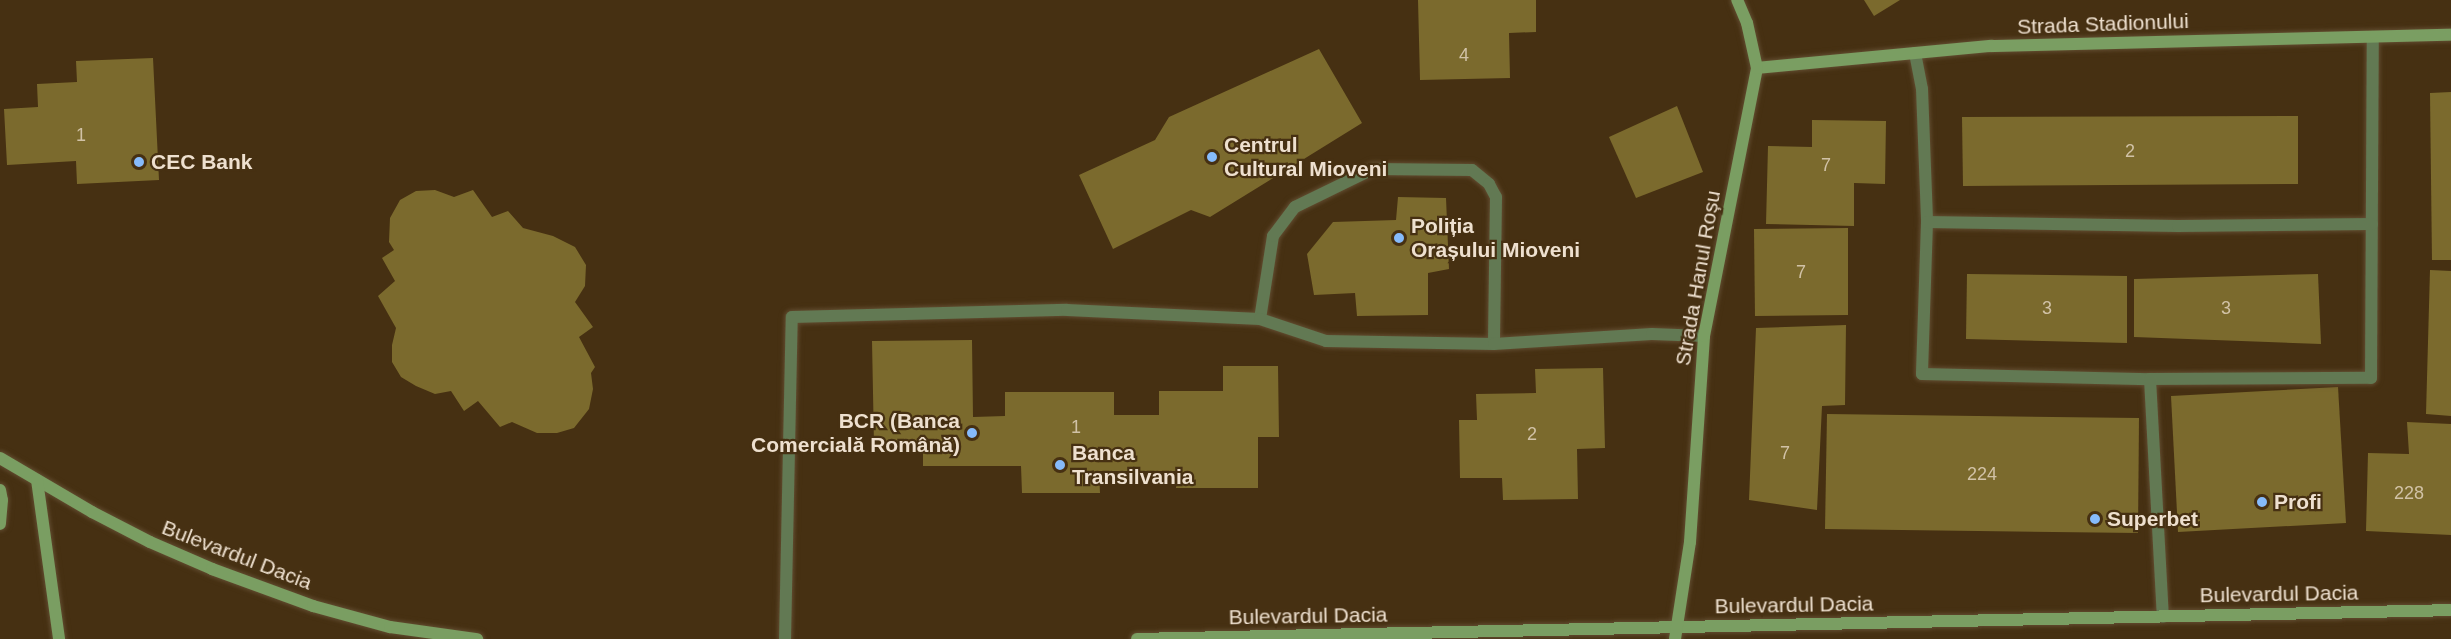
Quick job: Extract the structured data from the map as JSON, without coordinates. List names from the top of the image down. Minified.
{"streets":{"main road":["Strada Stadionului","Strada Hanul Roșu","Bulevardul Dacia"]},"crossings":[["Strada Stadionului","Strada Hanul Roșu"],["Strada Hanul Roșu","Bulevardul Dacia"]],"places":["Centrul Cultural Mioveni","CEC Bank","Poliția Orașului Mioveni","BCR (Banca Comercială Română)","Banca Transilvania","Profi","Superbet"],"house_numbers":["4","1","2","7","7","3","3","1","2","7","224","228"]}
